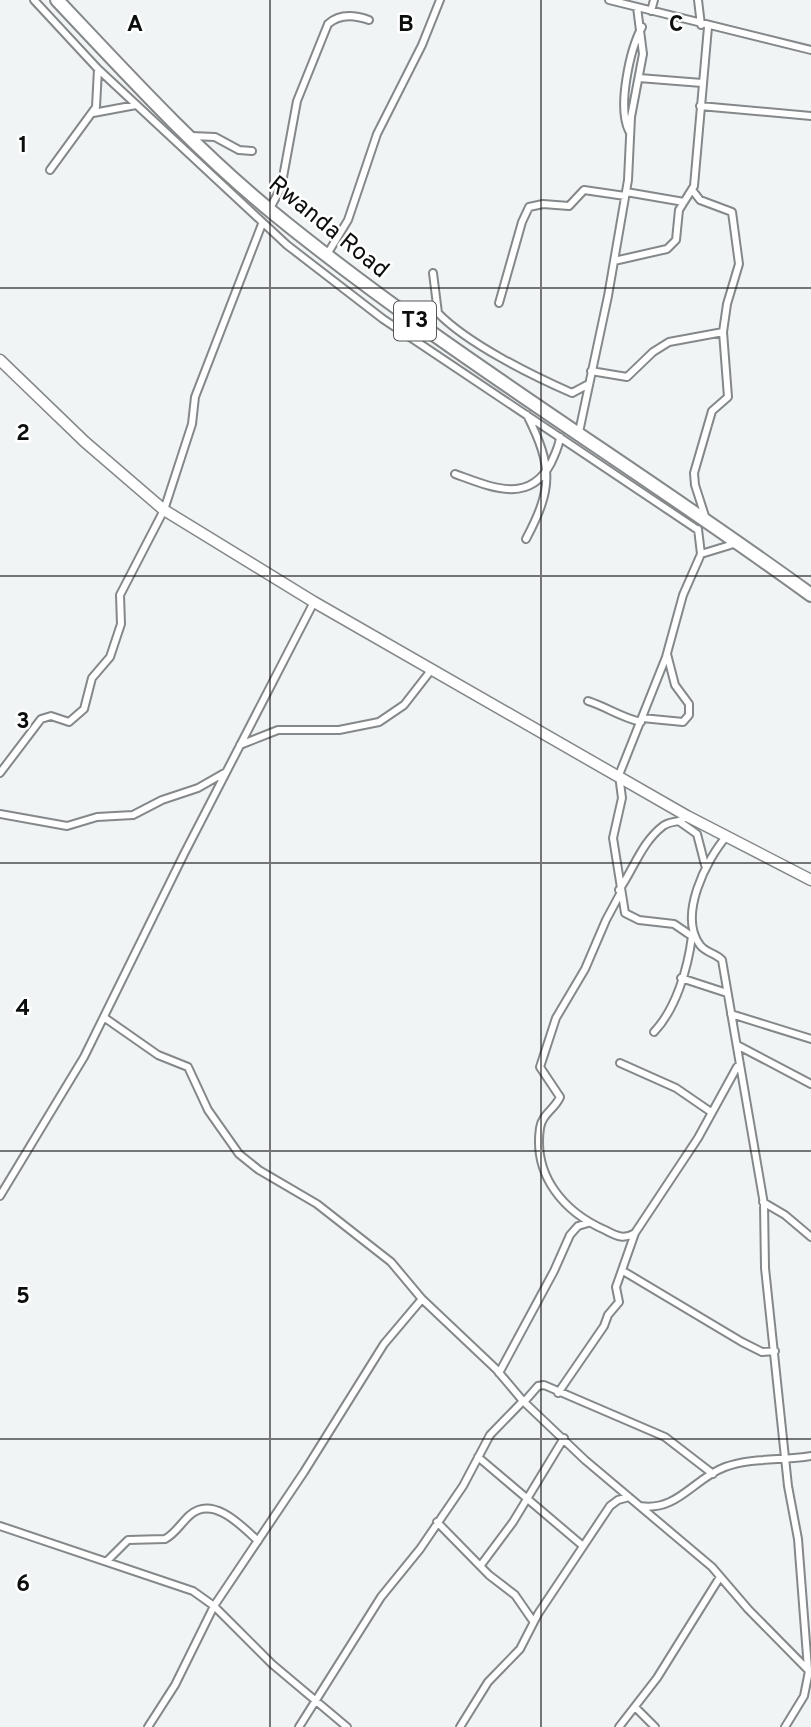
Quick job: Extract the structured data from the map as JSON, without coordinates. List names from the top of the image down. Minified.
{"streets":{"highway":["Rwanda Road","T3"]},"grid":{"columns":["A","B","C"],"rows":["1","2","3","4","5","6"]}}
